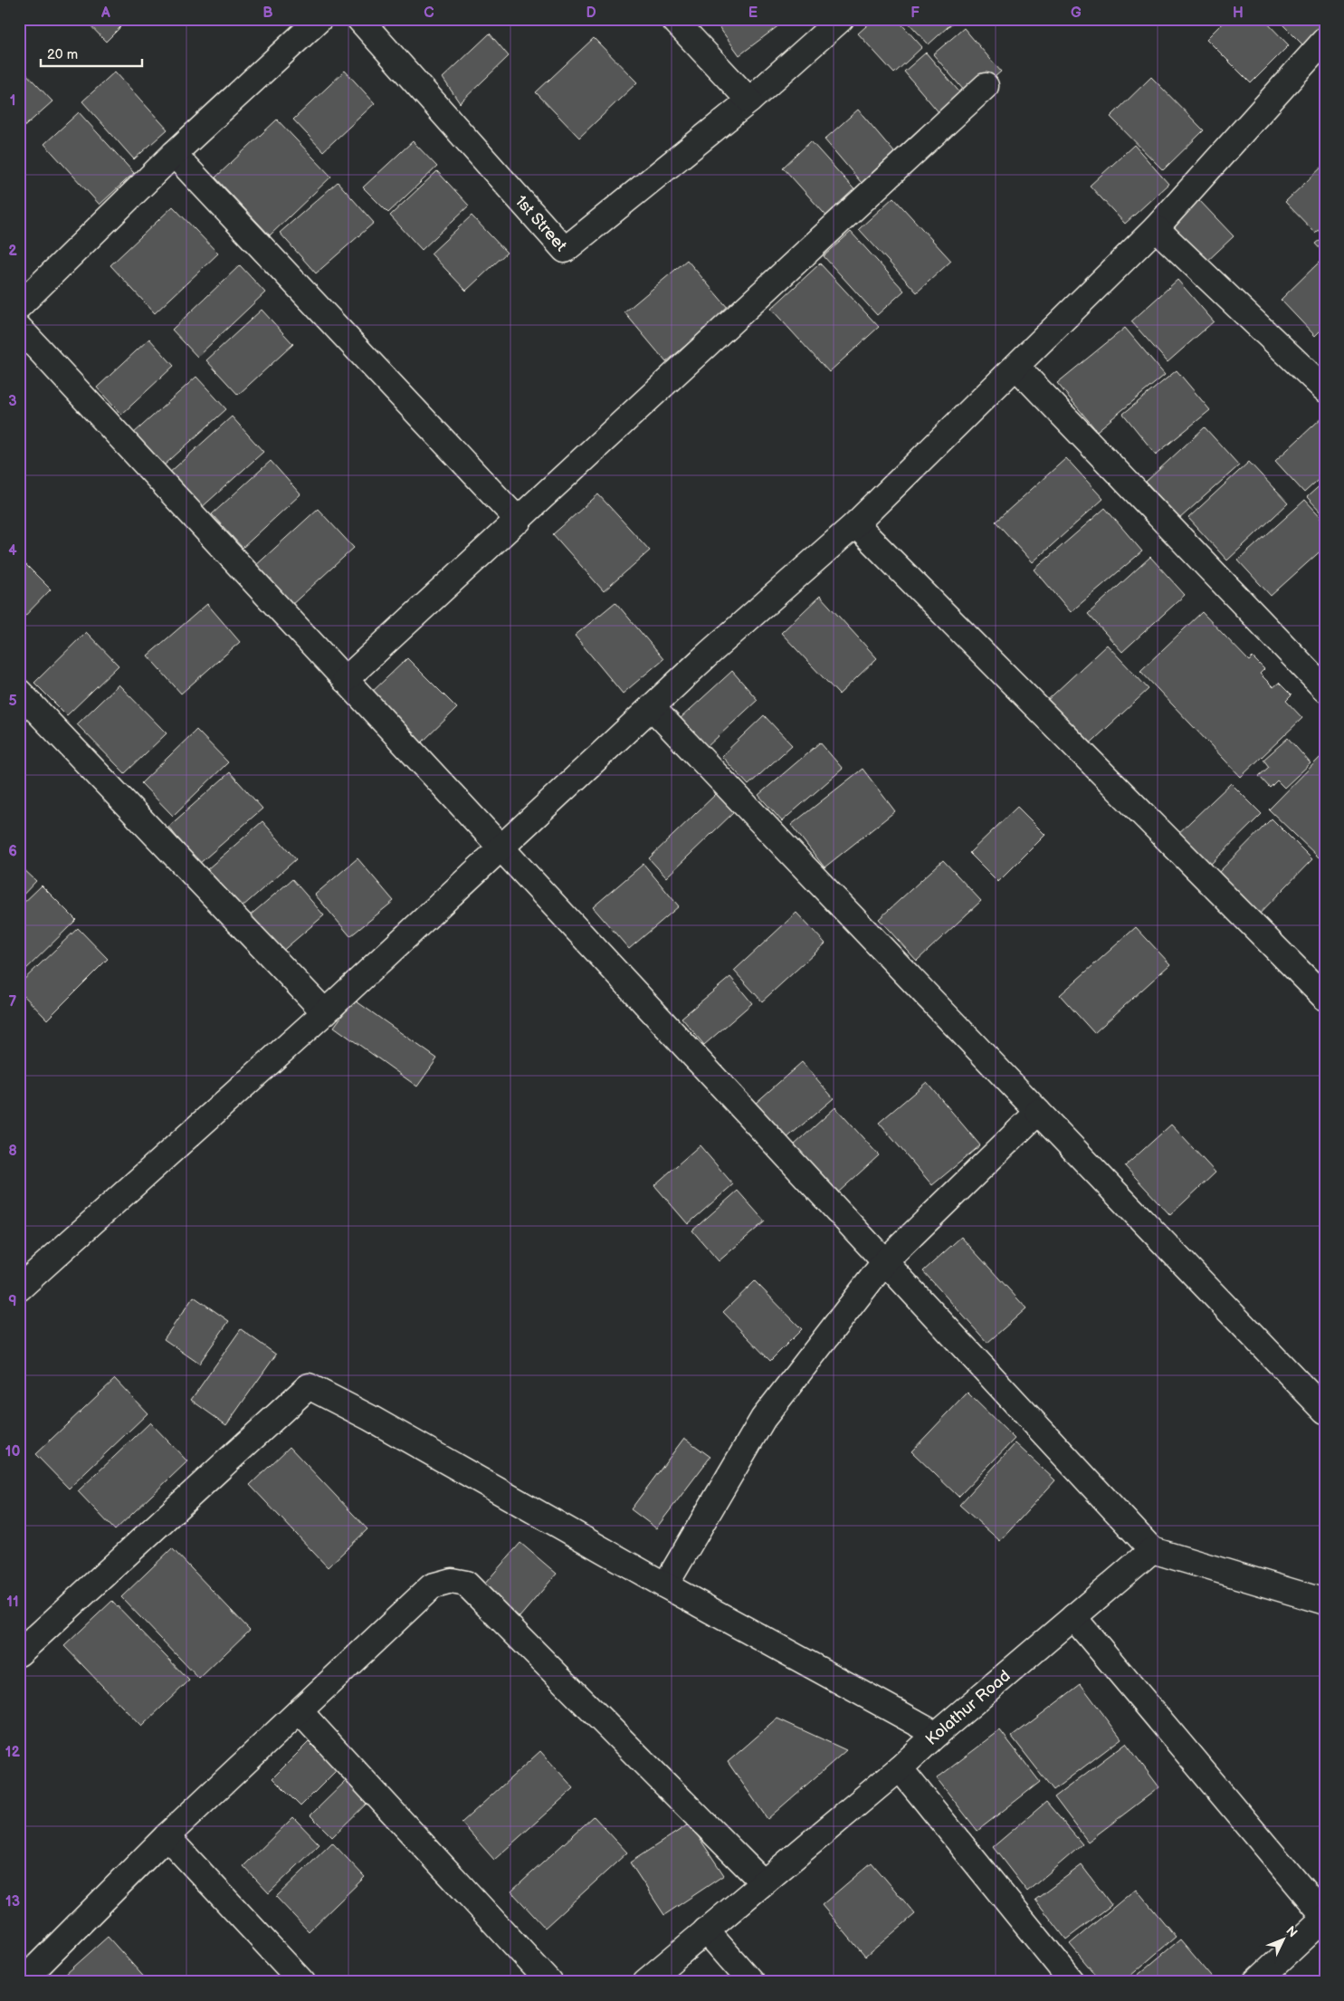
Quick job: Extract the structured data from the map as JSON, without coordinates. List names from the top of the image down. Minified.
{"streets":{"street":["1st Street","Kolathur Road"]},"scale_bar":"20 m","north":"top right","grid":{"columns":["A","B","C","D","E","F","G","H"],"rows":["1","2","3","4","5","6","7","8","9","10","11","12","13"]}}
